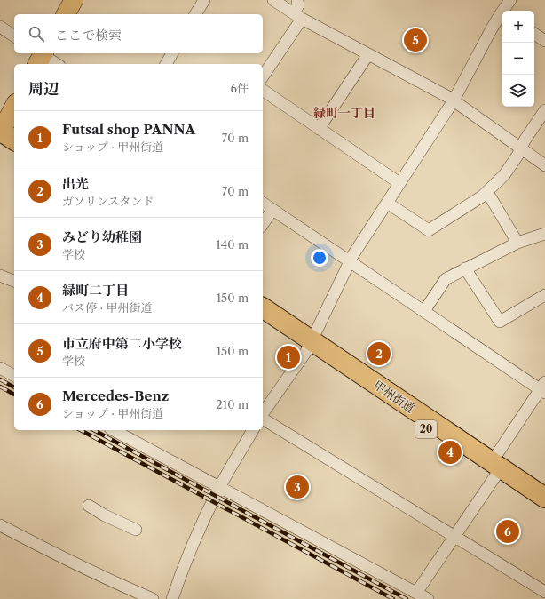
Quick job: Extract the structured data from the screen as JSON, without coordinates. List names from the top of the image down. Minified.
{"streets":{"highway":["甲州街道","20"]},"districts":["緑町一丁目"],"page":{"map_buttons":["+","−"],"search":"ここで検索","pins":["5","2","1","4","3","6"],"heading":["周辺","6件"],"list":[{"mark":"1","name":"Futsal shop PANNA","note":"ショップ · 甲州街道","value":"70 m"},{"mark":"2","name":"出光","note":"ガソリンスタンド","value":"70 m"},{"mark":"3","name":"みどり幼稚園","note":"学校","value":"140 m"},{"mark":"4","name":"緑町二丁目","note":"バス停 · 甲州街道","value":"150 m"},{"mark":"5","name":"市立府中第二小学校","note":"学校","value":"150 m"},{"mark":"6","name":"Mercedes-Benz","note":"ショップ · 甲州街道","value":"210 m"}]}}
